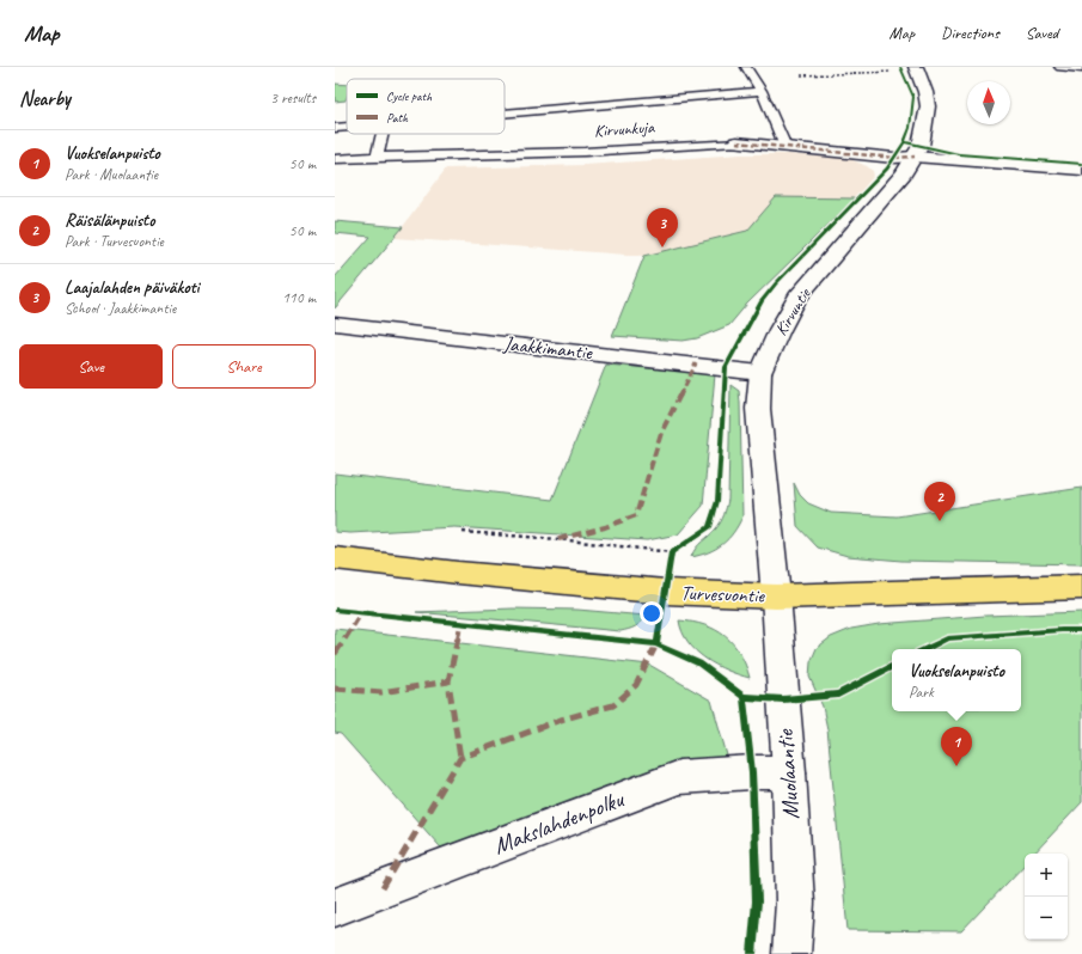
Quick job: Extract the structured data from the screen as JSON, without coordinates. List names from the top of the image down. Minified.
{"streets":{"main road":["Turvesuontie"],"street":["Kirvunkuja","Kirvuntie","Jaakkimantie","Muolaantie","Makslahdenpolku"]},"crossings":[["Kirvunkuja","Kirvuntie"],["Kirvuntie","Jaakkimantie"],["Kirvuntie","Turvesuontie"],["Kirvuntie","Muolaantie"],["Turvesuontie","Muolaantie"],["Muolaantie","Makslahdenpolku"]],"legend":["Cycle path","Path"],"north":"top","page":{"header":"Map","nav":["Map","Directions","Saved"],"heading":["Nearby","3 results"],"list":[{"mark":"1","name":"Vuokselanpuisto","note":"Park · Muolaantie","value":"50 m"},{"mark":"2","name":"Räisälänpuisto","note":"Park · Turvesuontie","value":"50 m"},{"mark":"3","name":"Laajalahden päiväkoti","note":"School · Jaakkimantie","value":"110 m"}],"pins":["3","2","1"],"buttons":["Save","Share"],"popup":["Vuokselanpuisto","Park"],"map_buttons":["+","−"]}}
